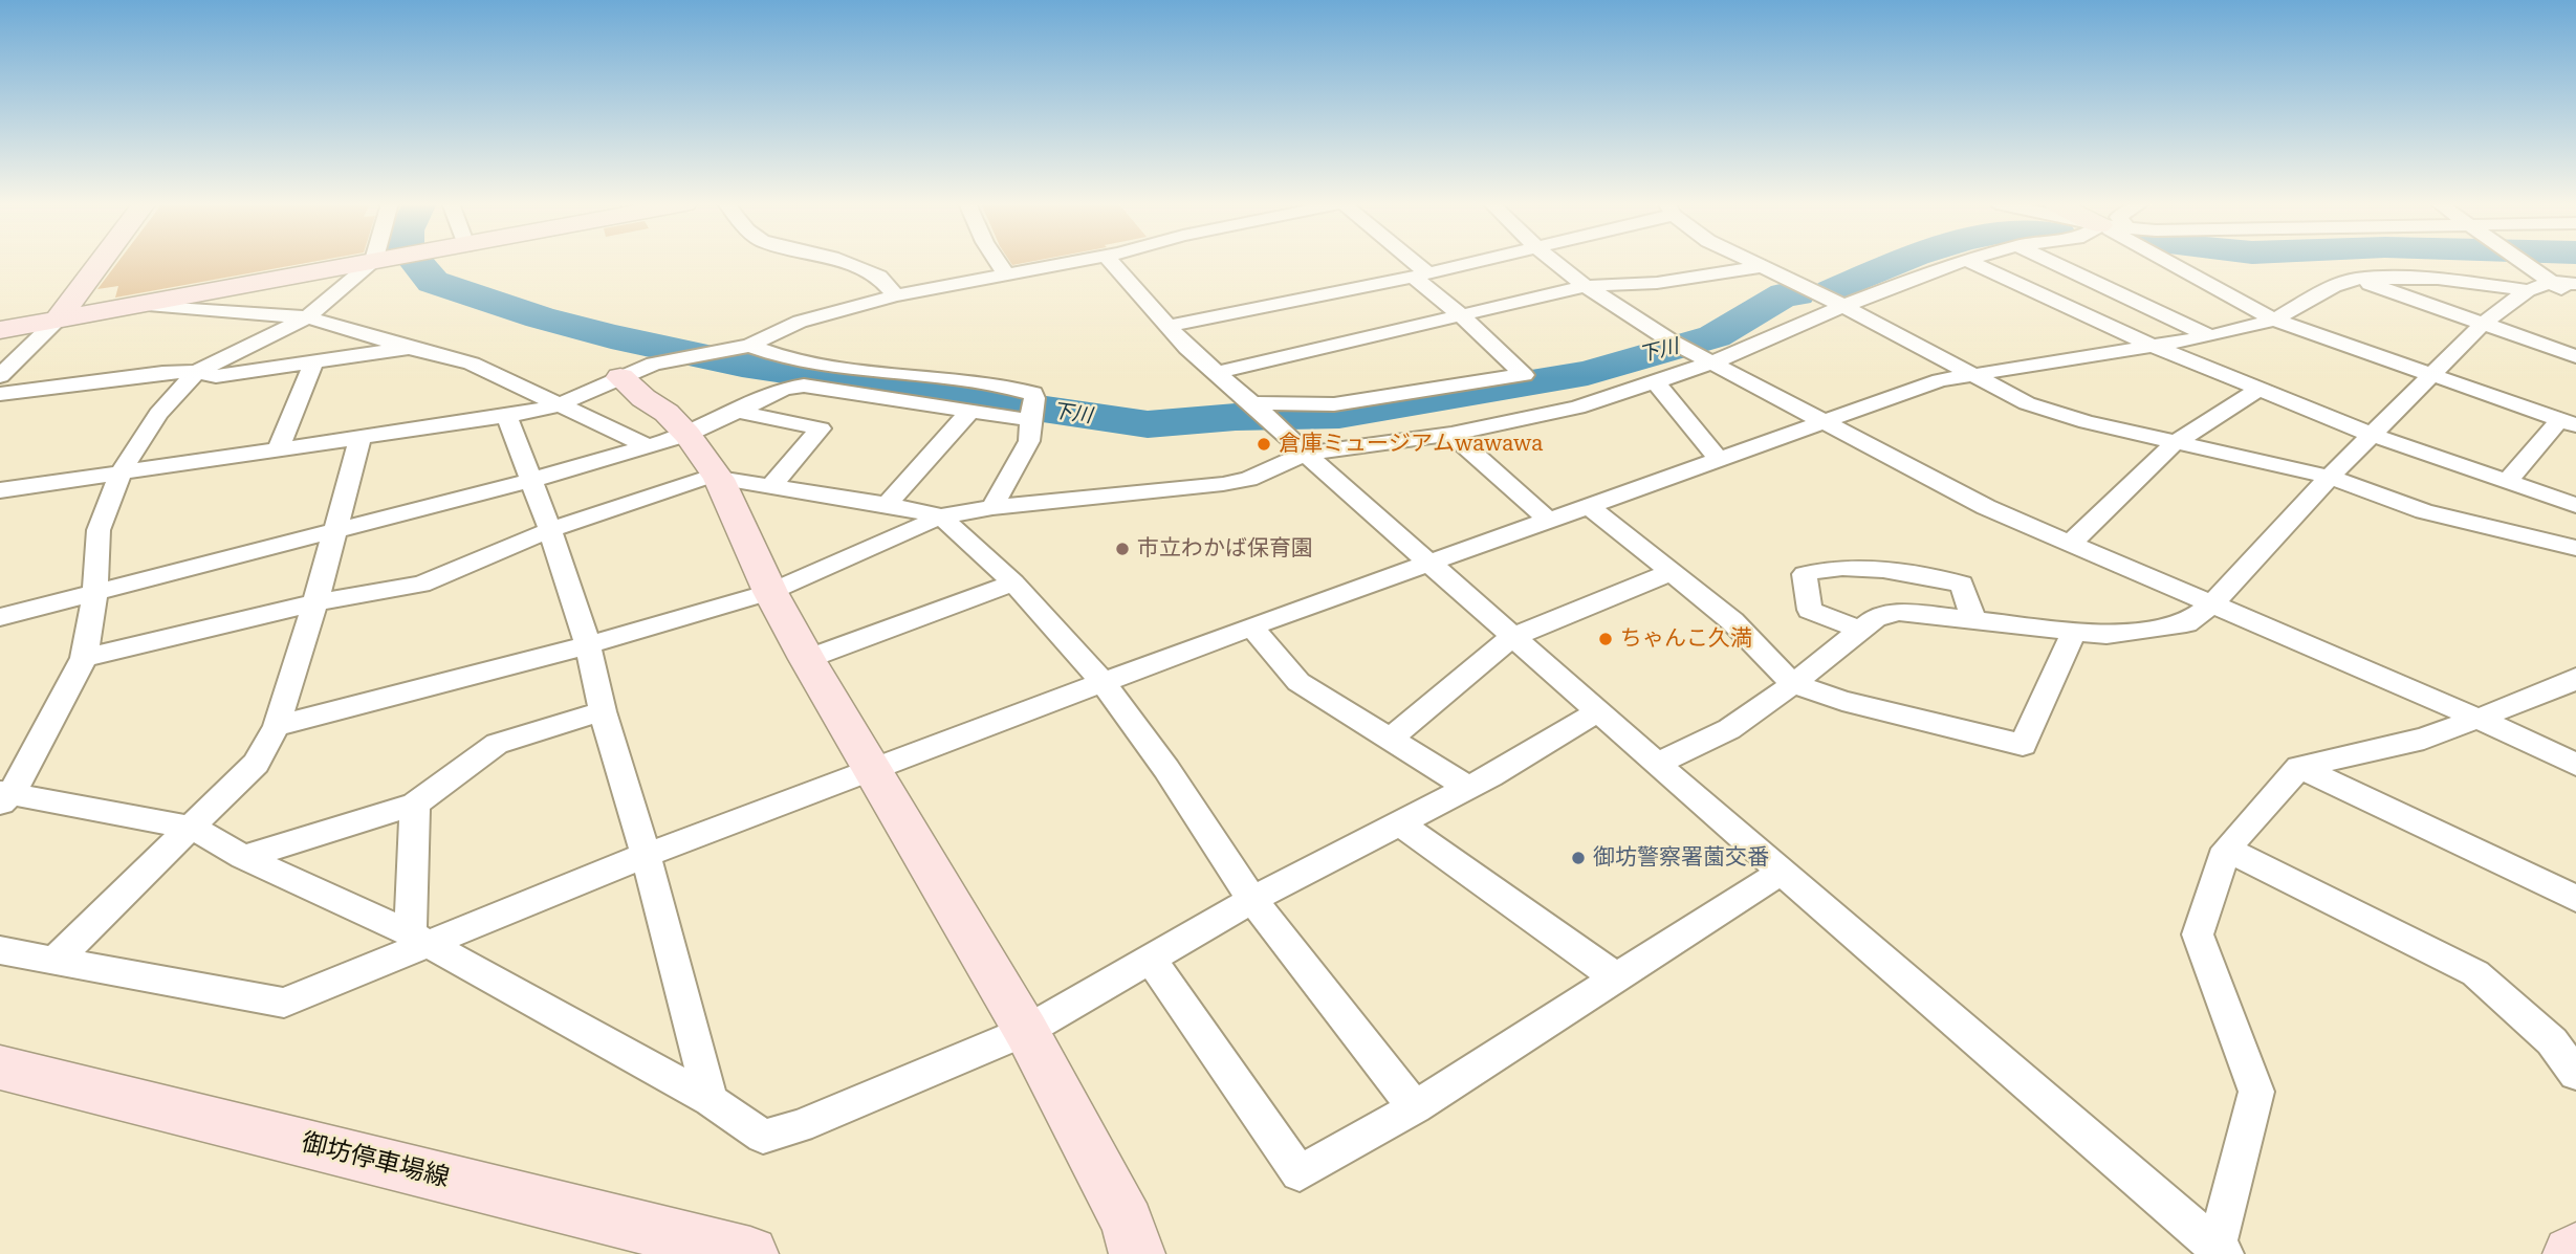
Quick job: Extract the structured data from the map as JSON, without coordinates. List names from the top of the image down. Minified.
{"streets":{"main road":["御坊停車場線"]},"water":["下川"],"places":["倉庫ミュージアムwawawa","市立わかば保育園","ちゃんこ久満","御坊警察署薗交番"]}
